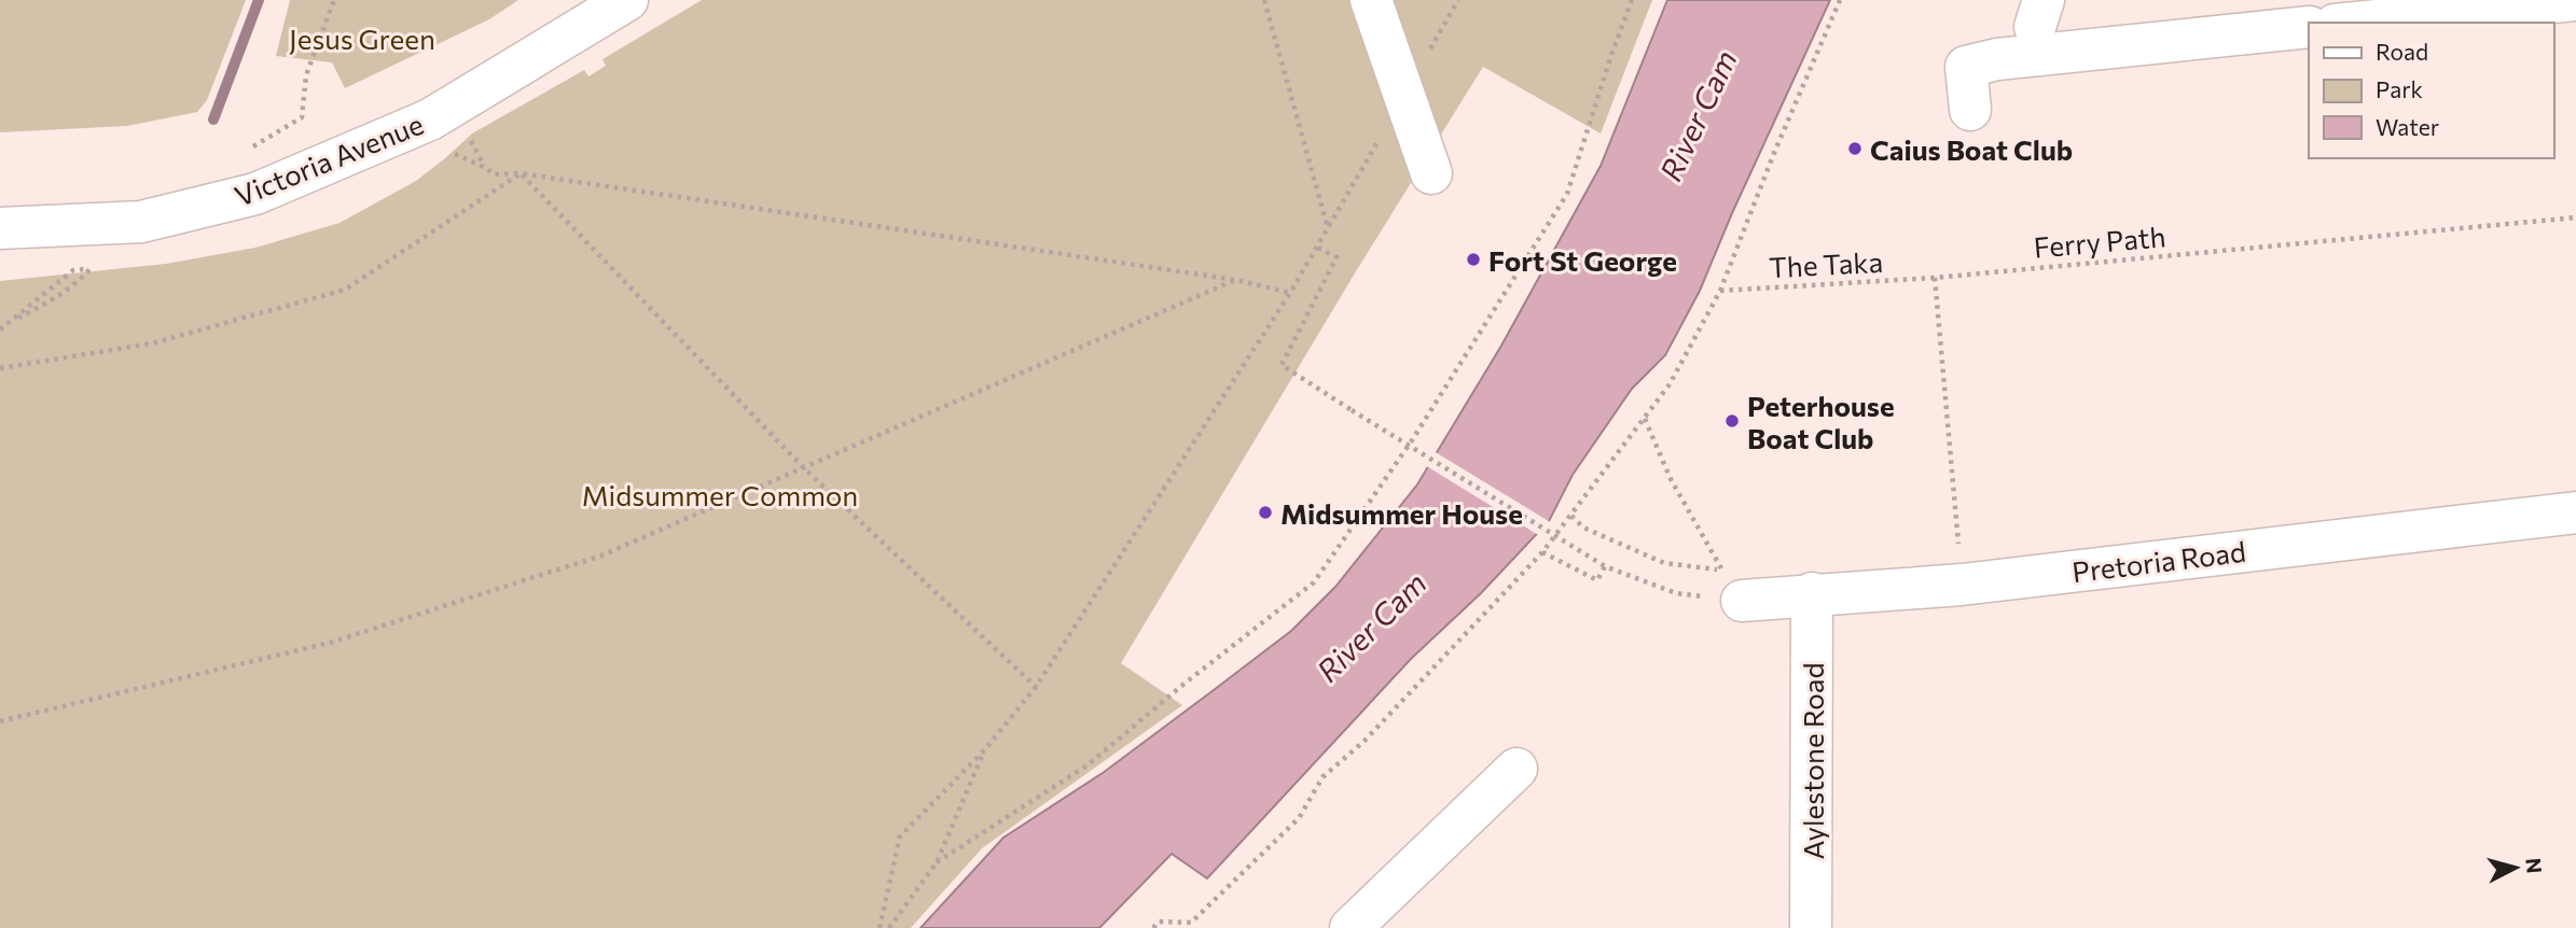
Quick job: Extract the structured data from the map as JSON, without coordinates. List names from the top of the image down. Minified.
{"streets":{"street":["Victoria Avenue","Pretoria Road","Aylestone Road"],"path":["Ferry Path","The Taka"]},"crossings":[["Ferry Path","The Taka"],["Pretoria Road","Aylestone Road"]],"water":["River Cam"],"parks":["Jesus Green","Midsummer Common"],"places":["Caius Boat Club","Fort St George","Peterhouse Boat Club","Midsummer House"],"legend":["Road","Park","Water"],"north":"right"}
